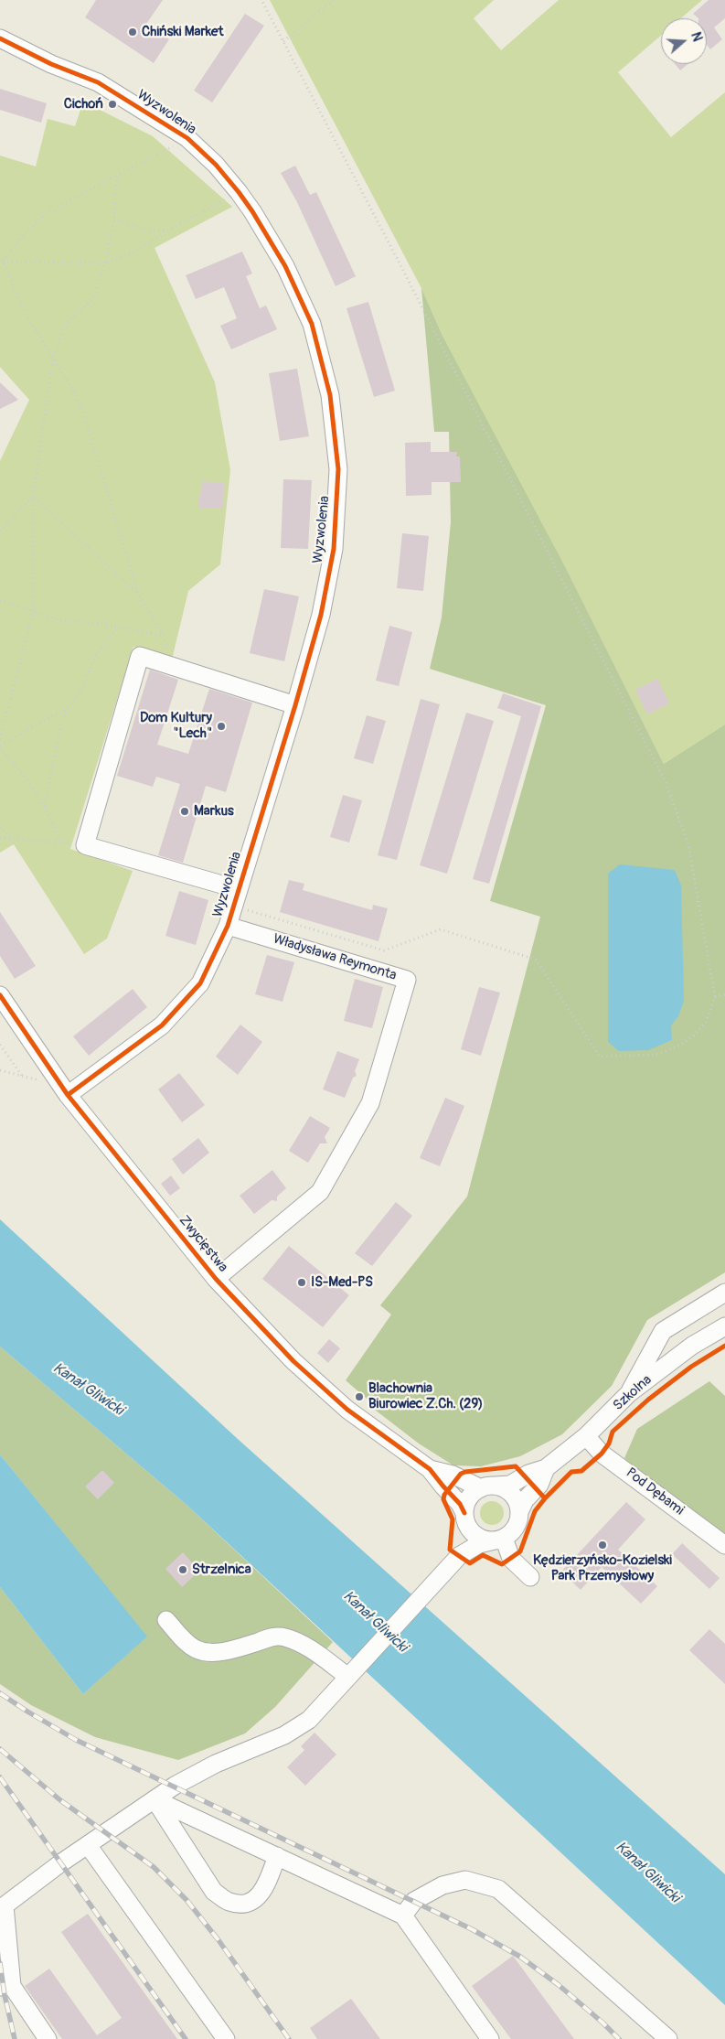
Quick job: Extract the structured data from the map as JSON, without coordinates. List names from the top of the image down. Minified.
{"streets":{"street":["Wyzwolenia","Władysława Reymonta","Zwycięstwa","Szkolna","Pod Dębami"]},"crossings":[["Wyzwolenia","Władysława Reymonta"],["Wyzwolenia","Zwycięstwa"],["Władysława Reymonta","Zwycięstwa"],["Zwycięstwa","Szkolna"],["Szkolna","Pod Dębami"]],"water":["Kanał Gliwicki"],"places":["Chiński Market","Cichoń","Dom Kultury \"Lech\"","Markus","IS-Med-PS","Blachownia Biurowiec Z.Ch. (29)","Kędzierzyńsko-Kozielski Park Przemysłowy","Strzelnica"],"north":"right"}
